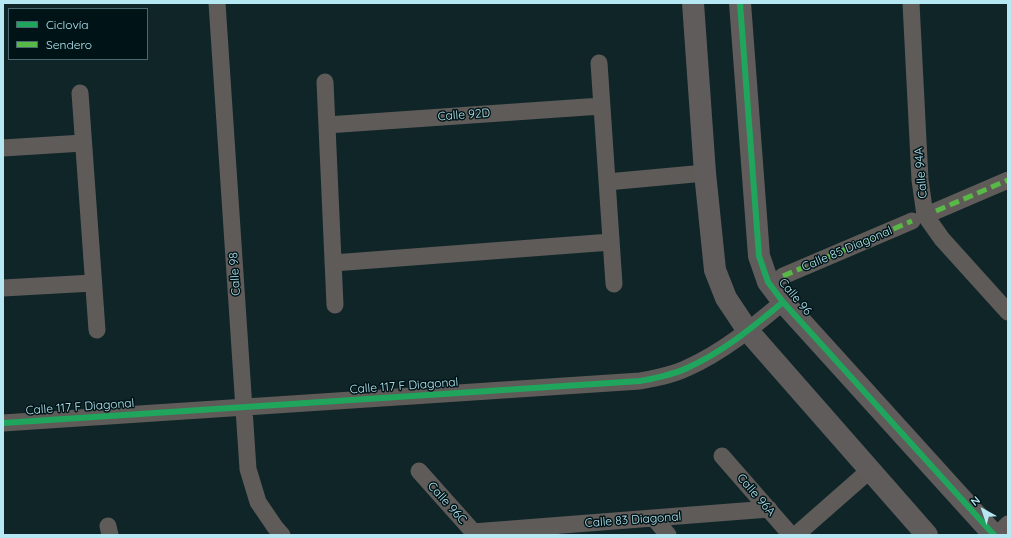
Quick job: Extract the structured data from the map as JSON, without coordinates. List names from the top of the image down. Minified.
{"streets":{"street":["Calle 92D","Calle 94A","Calle 85 Diagonal","Calle 98","Calle 96","Calle 117 F Diagonal","Calle 96A","Calle 96C","Calle 83 Diagonal"]},"crossings":[["Calle 98","Calle 117 F Diagonal"],["Calle 96","Calle 117 F Diagonal"],["Calle 96A","Calle 83 Diagonal"],["Calle 96C","Calle 83 Diagonal"]],"legend":["Ciclovía","Sendero"],"north":"top left"}
